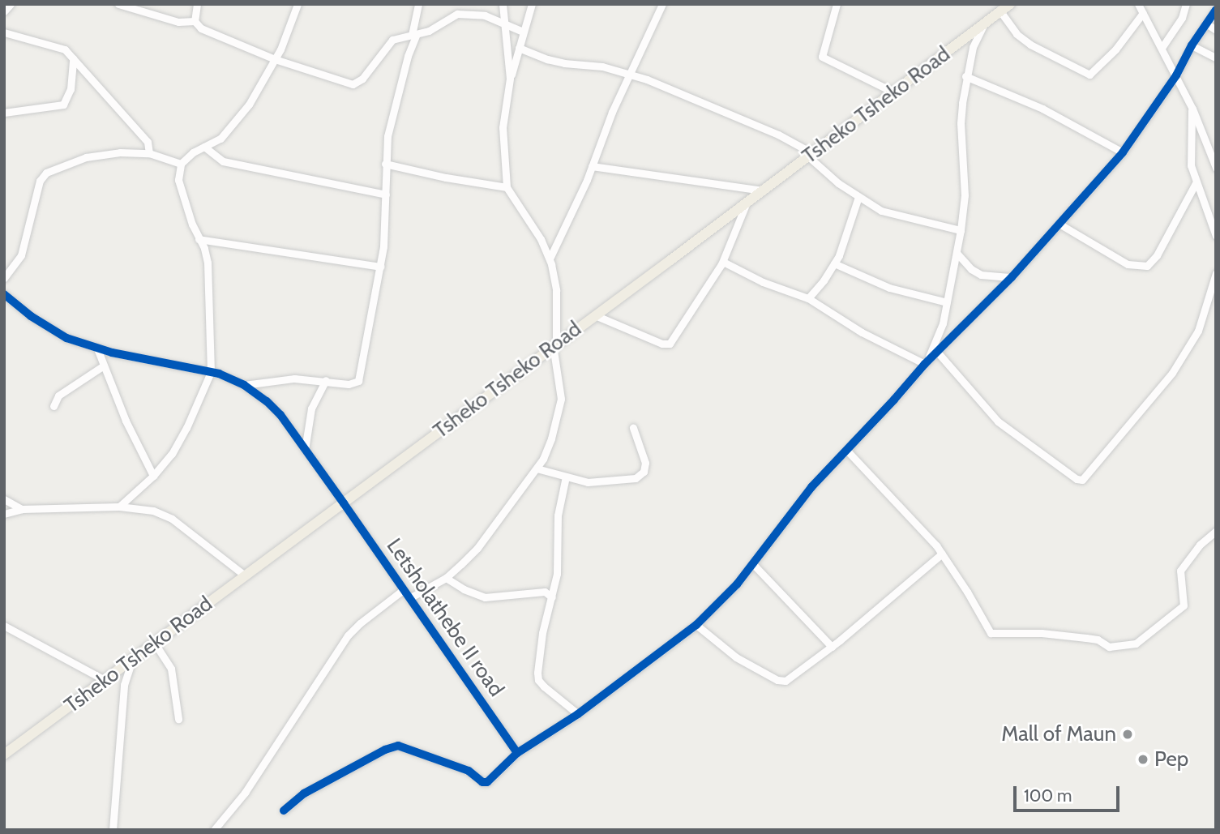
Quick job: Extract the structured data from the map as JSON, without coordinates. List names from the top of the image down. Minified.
{"streets":{"highway":["Tsheko Tsheko Road"],"street":["Letsholathebe II road"]},"crossings":[["Tsheko Tsheko Road","Letsholathebe II road"]],"places":["Mall of Maun","Pep"],"scale_bar":"100 m"}
